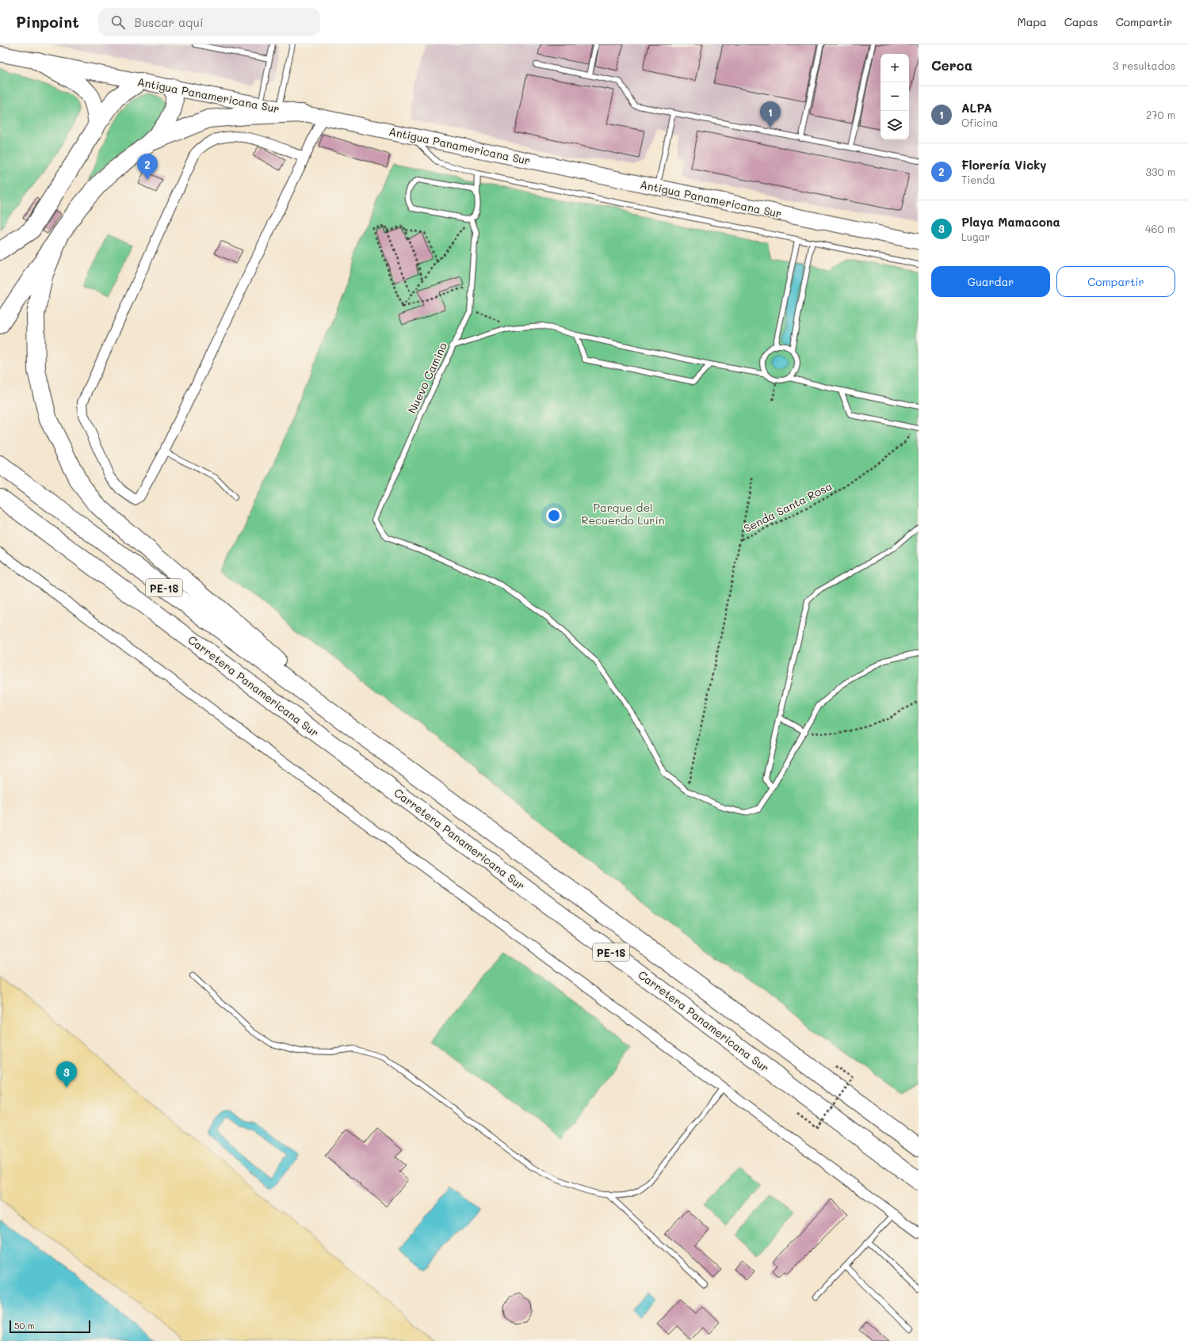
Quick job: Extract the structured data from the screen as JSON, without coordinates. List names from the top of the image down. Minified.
{"streets":{"highway":["PE-1S","Carretera Panamericana Sur"],"main road":["Antigua Panamericana Sur"],"lane":["Nuevo Camino"],"path":["Senda Santa Rosa"]},"parks":["Parque del Recuerdo Lurín"],"scale_bar":"50 m","page":{"header":"Pinpoint","search":"Buscar aquí","nav":["Mapa","Capas","Compartir"],"heading":["Cerca","3 resultados"],"map_buttons":["+","−"],"list":[{"mark":"1","name":"ALPA","note":"Oficina","value":"270 m"},{"mark":"2","name":"Florería Vicky","note":"Tienda","value":"330 m"},{"mark":"3","name":"Playa Mamacona","note":"Lugar","value":"460 m"}],"pins":["1","2","3"],"buttons":["Guardar","Compartir"],"scale":"50 m"}}
